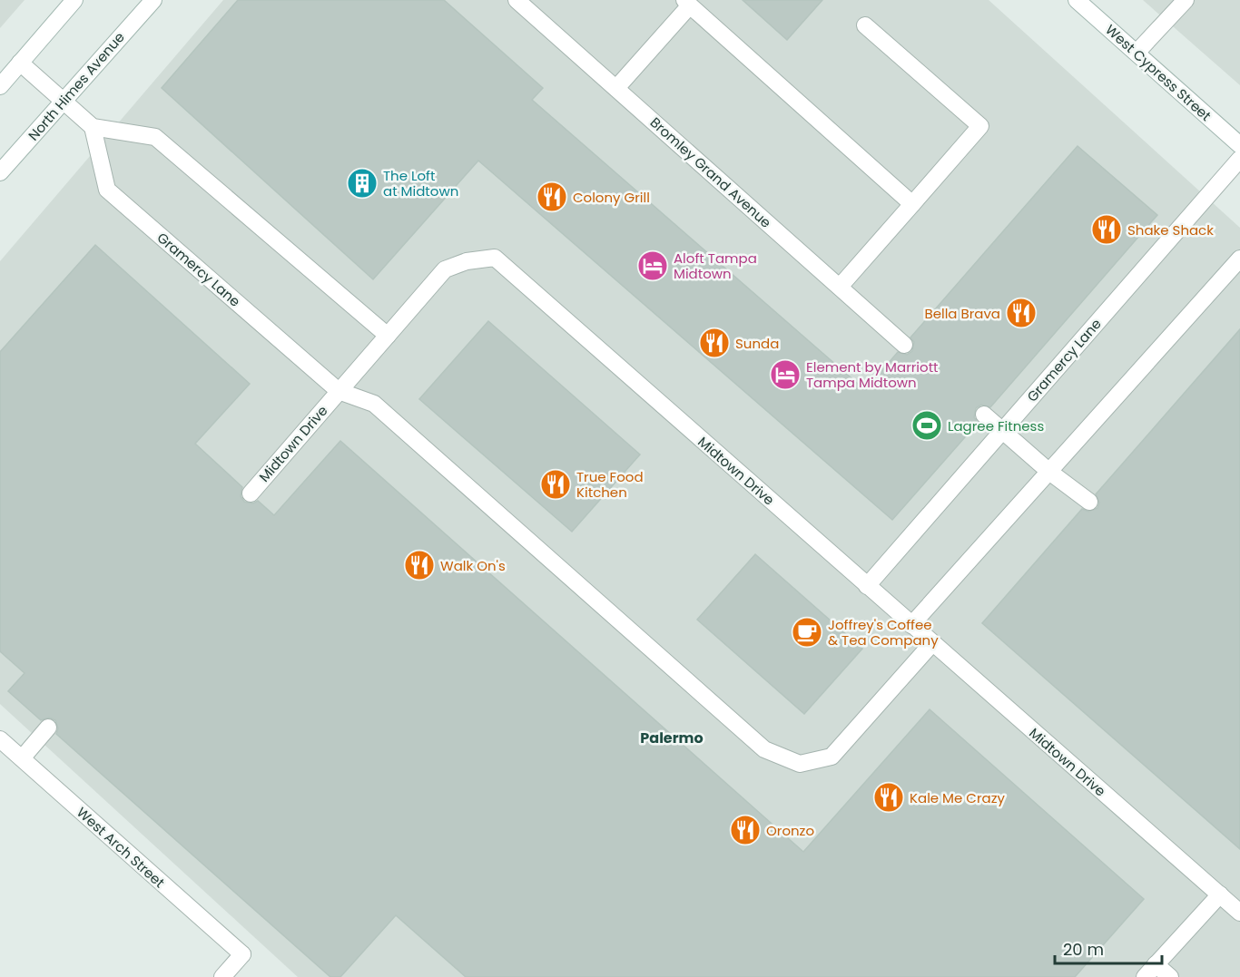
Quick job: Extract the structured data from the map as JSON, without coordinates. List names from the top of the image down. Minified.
{"streets":{"street":["West Cypress Street","North Himes Avenue","Bromley Grand Avenue","Gramercy Lane","Midtown Drive","West Arch Street"]},"crossings":[["Gramercy Lane","Midtown Drive"]],"districts":["Palermo"],"places":{"building":["The Loft at Midtown"],"restaurant":["Colony Grill","Shake Shack","Bella Brava","Sunda","True Food Kitchen","Walk On's","Kale Me Crazy","Oronzo"],"hotel":["Aloft Tampa Midtown","Element by Marriott Tampa Midtown"],"sports":["Lagree Fitness"],"cafe":["Joffrey's Coffee & Tea Company"]},"scale_bar":"20 m"}
